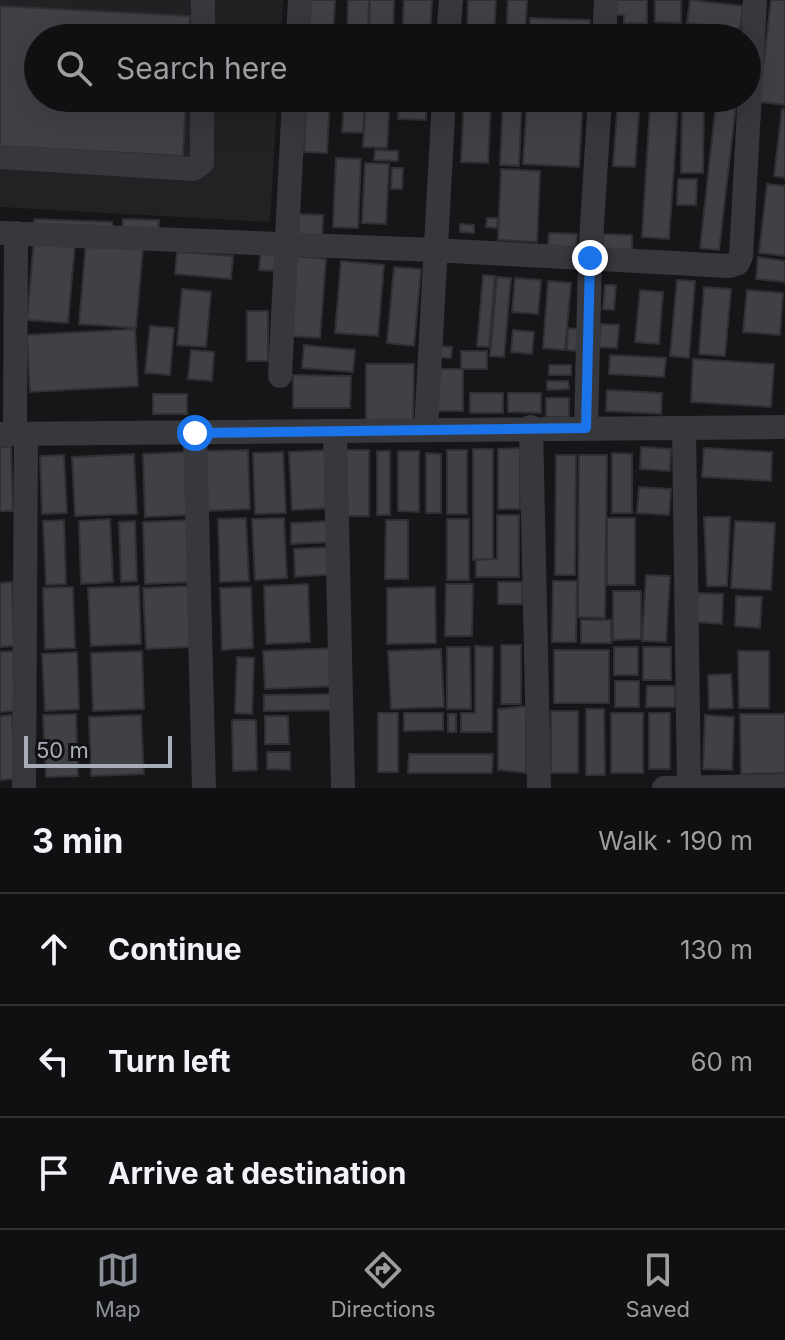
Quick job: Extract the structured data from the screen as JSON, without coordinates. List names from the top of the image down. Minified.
{"scale_bar":"50 m","page":{"search":"Search here","scale":"50 m","heading":["3 min","Walk · 190 m"],"list":[["Continue","130 m"],["Turn left","60 m"],"Arrive at destination"],"nav":["Map","Directions","Saved"]}}
